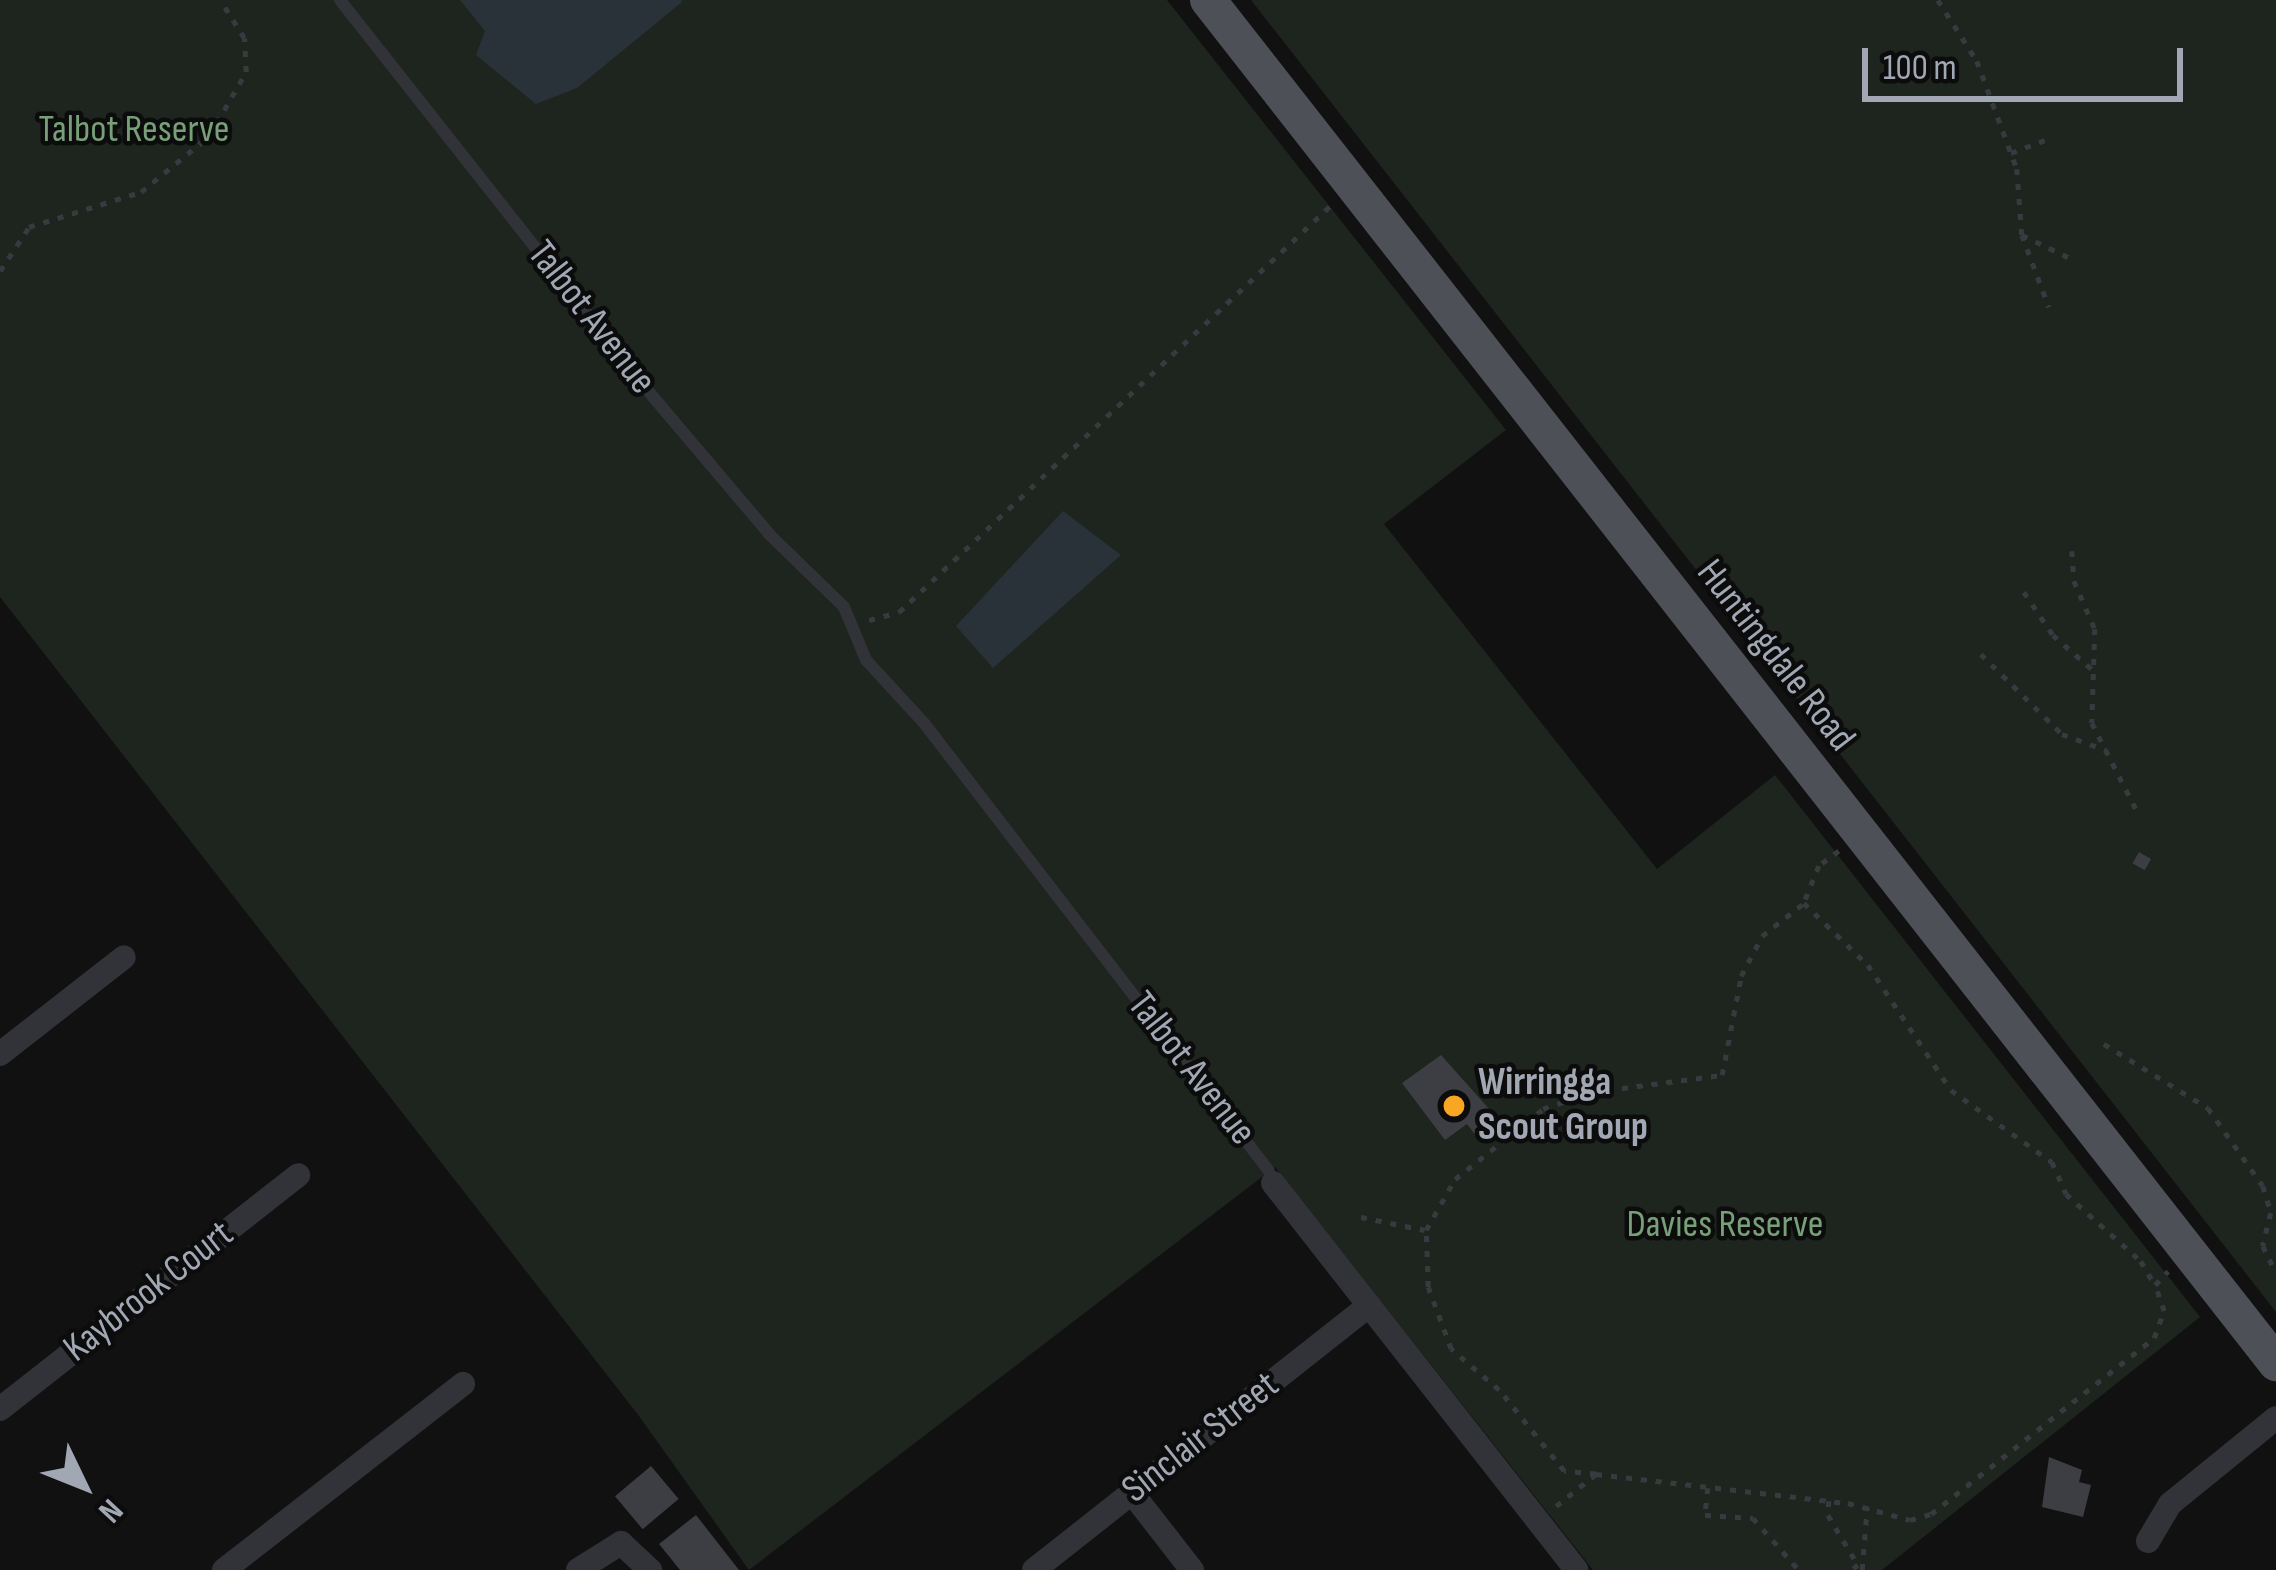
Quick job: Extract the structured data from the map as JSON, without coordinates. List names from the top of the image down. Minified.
{"streets":{"main road":["Huntingdale Road"],"street":["Talbot Avenue","Kaybrook Court","Sinclair Street"]},"crossings":[["Talbot Avenue","Sinclair Street"]],"parks":["Talbot Reserve","Davies Reserve"],"places":["Wirringga Scout Group"],"scale_bar":"100 m","north":"bottom right"}
